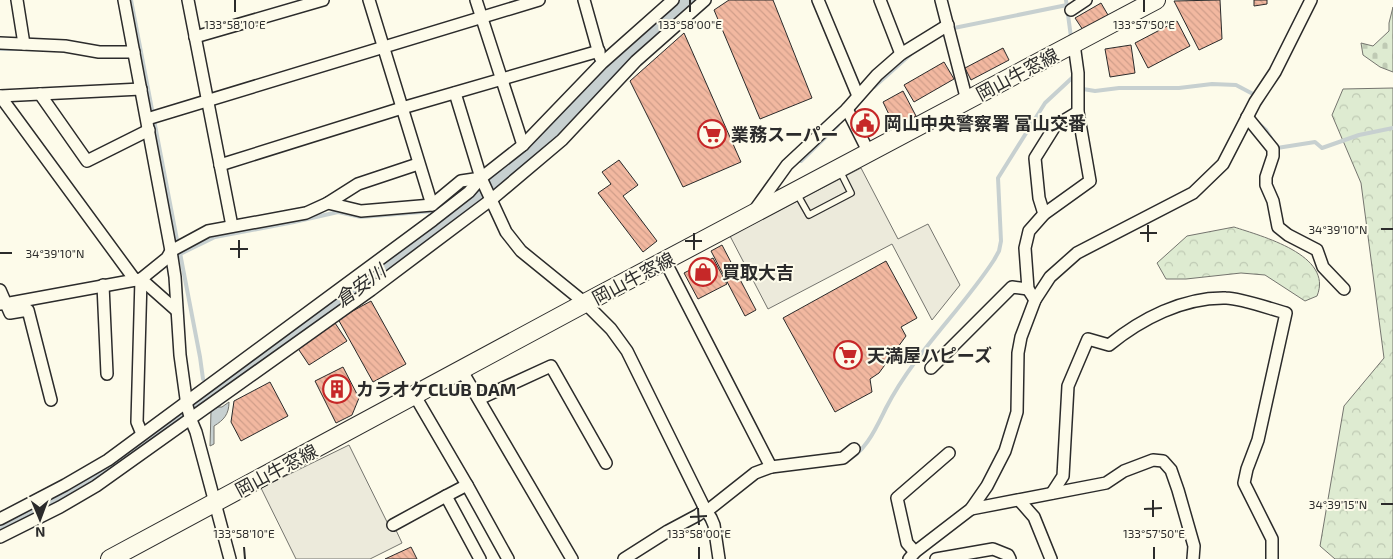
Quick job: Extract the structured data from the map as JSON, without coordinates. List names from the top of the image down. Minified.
{"streets":{"main road":["岡山牛窓線"]},"water":["倉安川"],"places":{"public building":["岡山中央警察署 富山交番"],"supermarket":["業務スーパー","天満屋ハピーズ"],"shop":["買取大吉"],"building":["カラオケCLUB DAM"]},"north":"bottom","coordinates":["133°58'10\"E","133°58'00\"E","133°57'50\"E","34°39'10\"N","34°39'15\"N"]}
